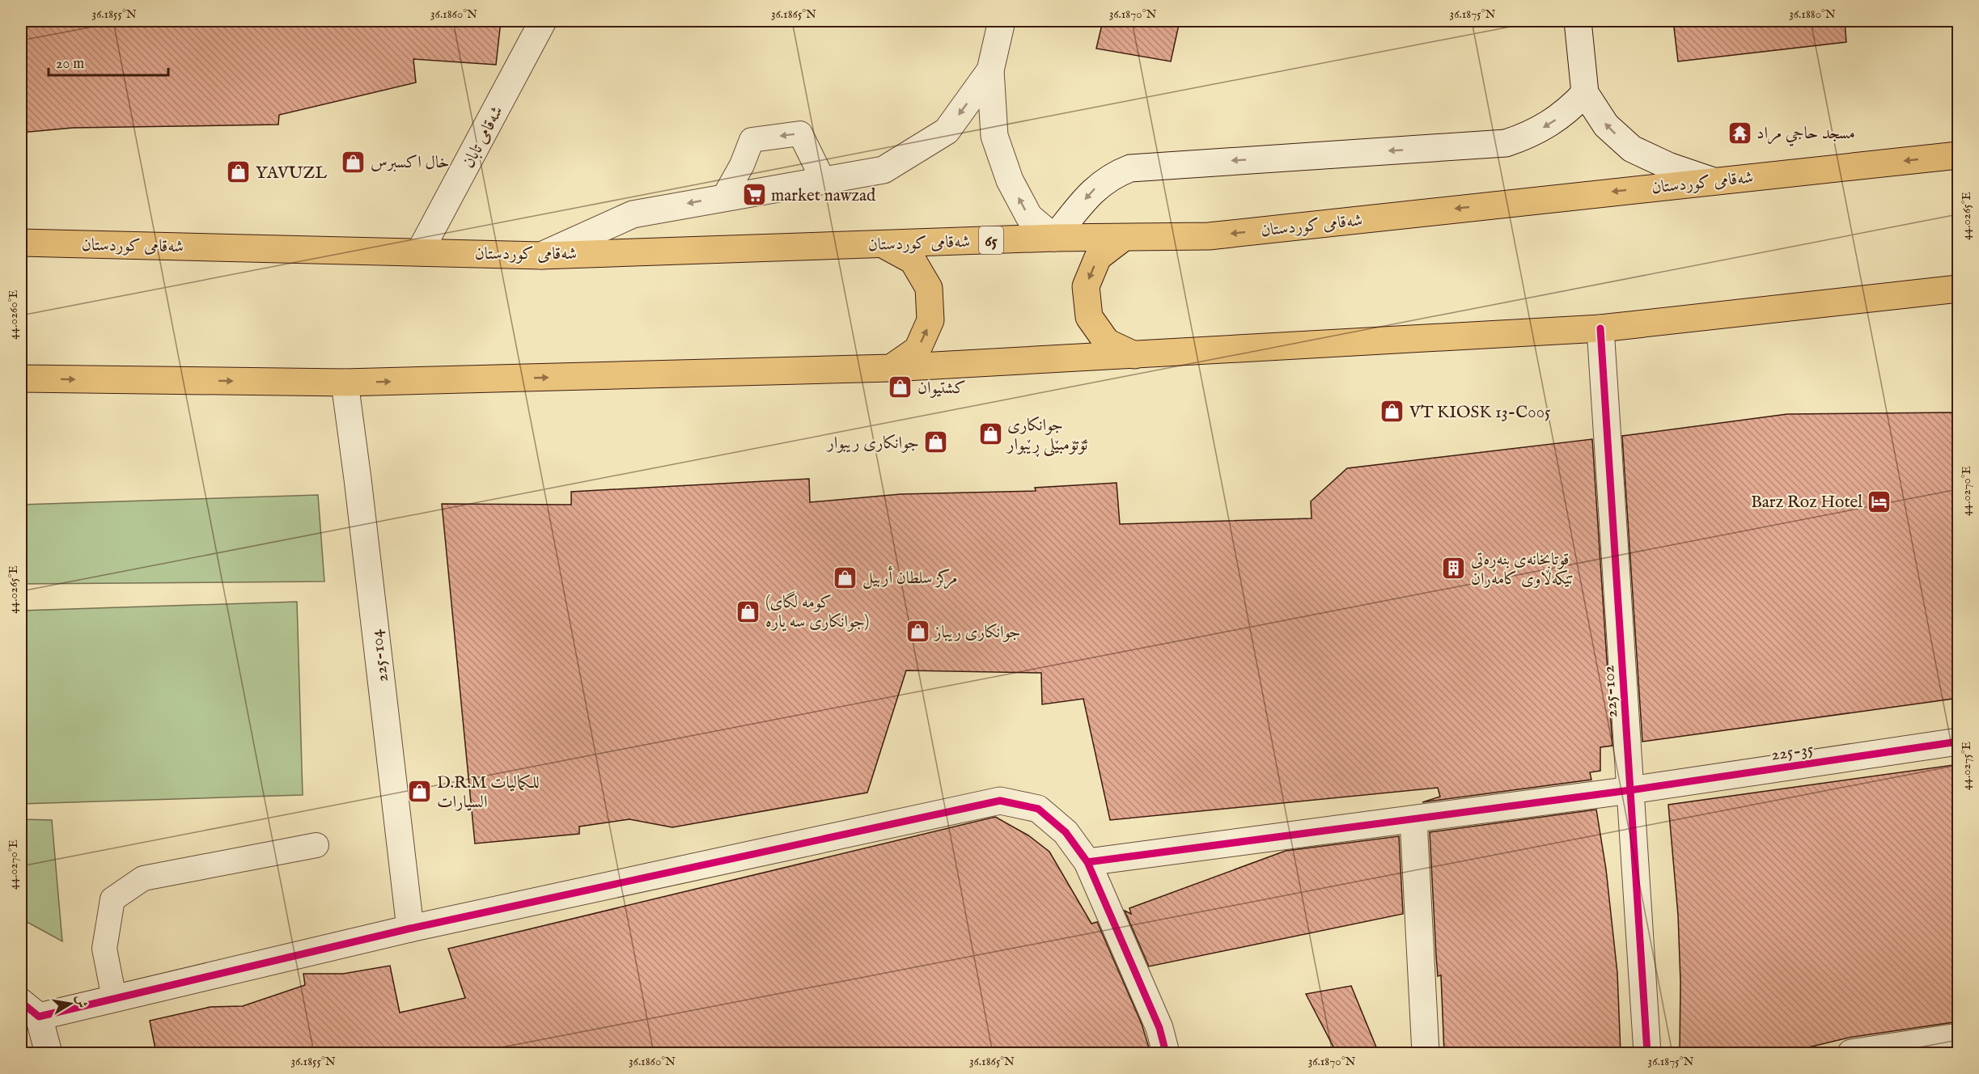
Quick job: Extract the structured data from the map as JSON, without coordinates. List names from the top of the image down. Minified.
{"streets":{"highway":["شەقامی کوردستان","65"],"street":["شەقامی تابان","225-104","225-102","225-35"]},"crossings":[["شەقامی تابان","شەقامی کوردستان"],["225-102","225-35"]],"places":{"temple":["مسجد حاجي مراد"],"shop":["خال اكسبرس","YAVUZL","كشتيوان","VT KIOSK 13-C005","جوانکاری ئۆتۆمبێلی ڕێبوار","جوانكارى ريبوار","مركز سلطان أربيل","(كومه لگای جوانکاری سه یاره)","جوانكارى ريباز","D.R.M للكماليات السيارات"],"supermarket":["market nawzad"],"hotel":["Barz Roz Hotel"],"building":["قوتابخانەی بنەڕەتی تێکەڵاوی کامەران"]},"scale_bar":"20 m","north":"right","coordinates":["36.1855°N","36.1860°N","36.1865°N","36.1870°N","36.1875°N","36.1880°N","44.0265°E","44.0260°E","44.0270°E","44.0275°E"]}
